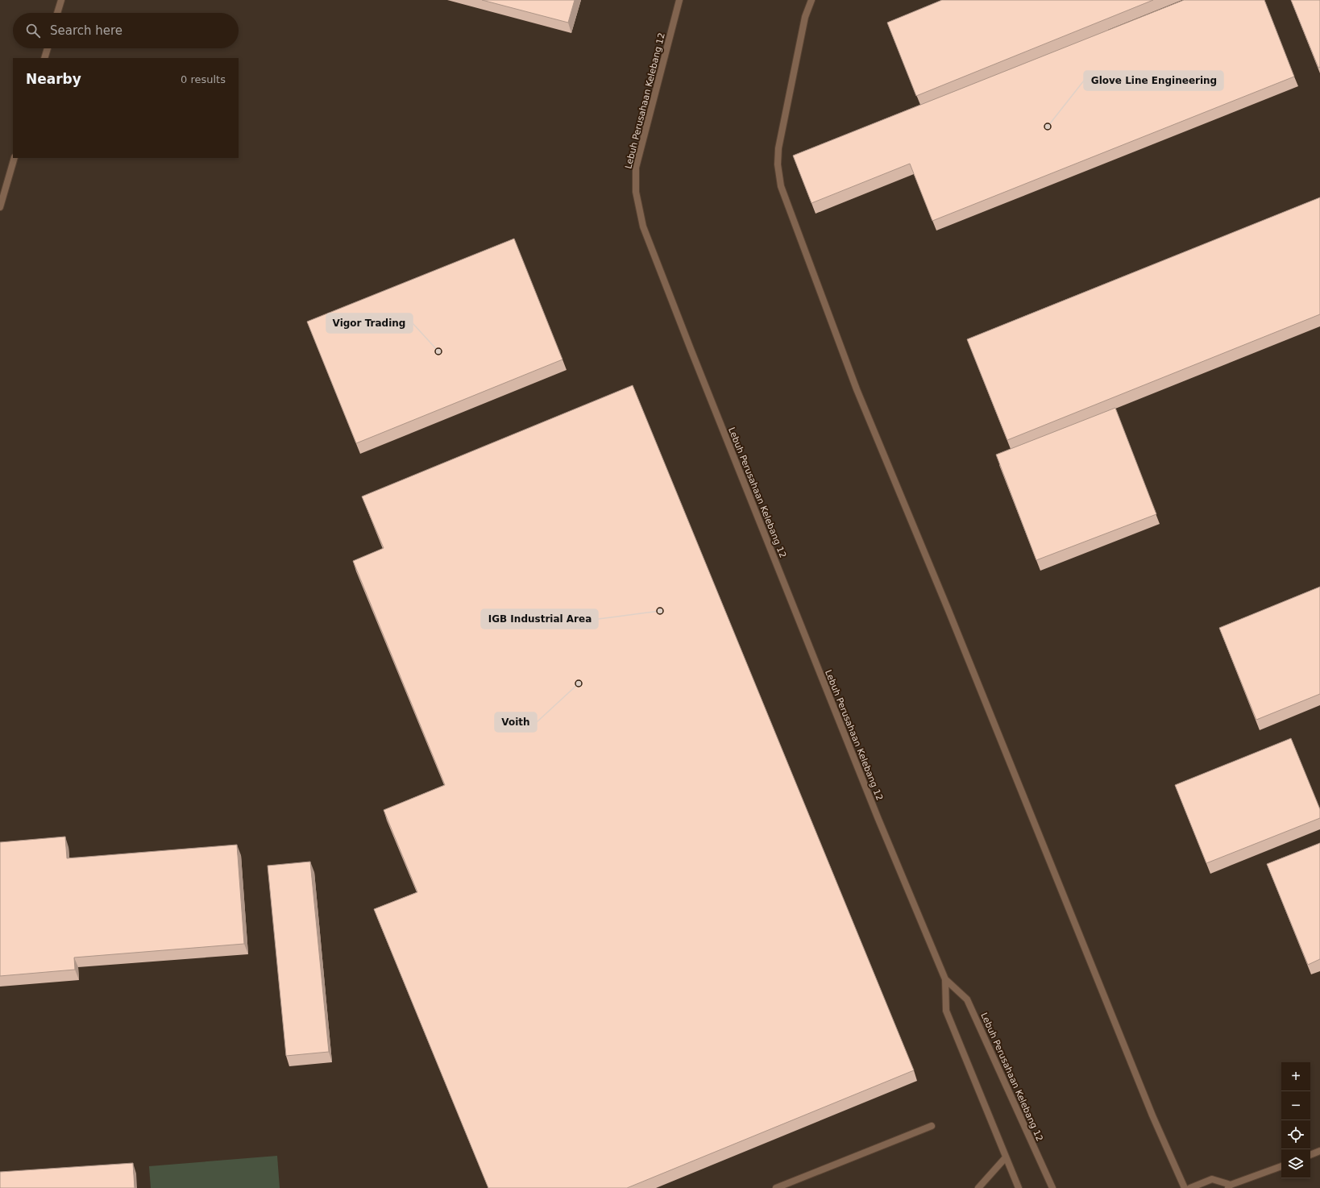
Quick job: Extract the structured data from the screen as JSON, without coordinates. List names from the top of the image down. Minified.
{"streets":{"street":["Lebuh Perusahaan Kelebang 12"]},"places":["Glove Line Engineering","Vigor Trading","IGB Industrial Area","Voith"],"page":{"search":"Search here","heading":["Nearby","0 results"],"map_buttons":["+","−"]}}
